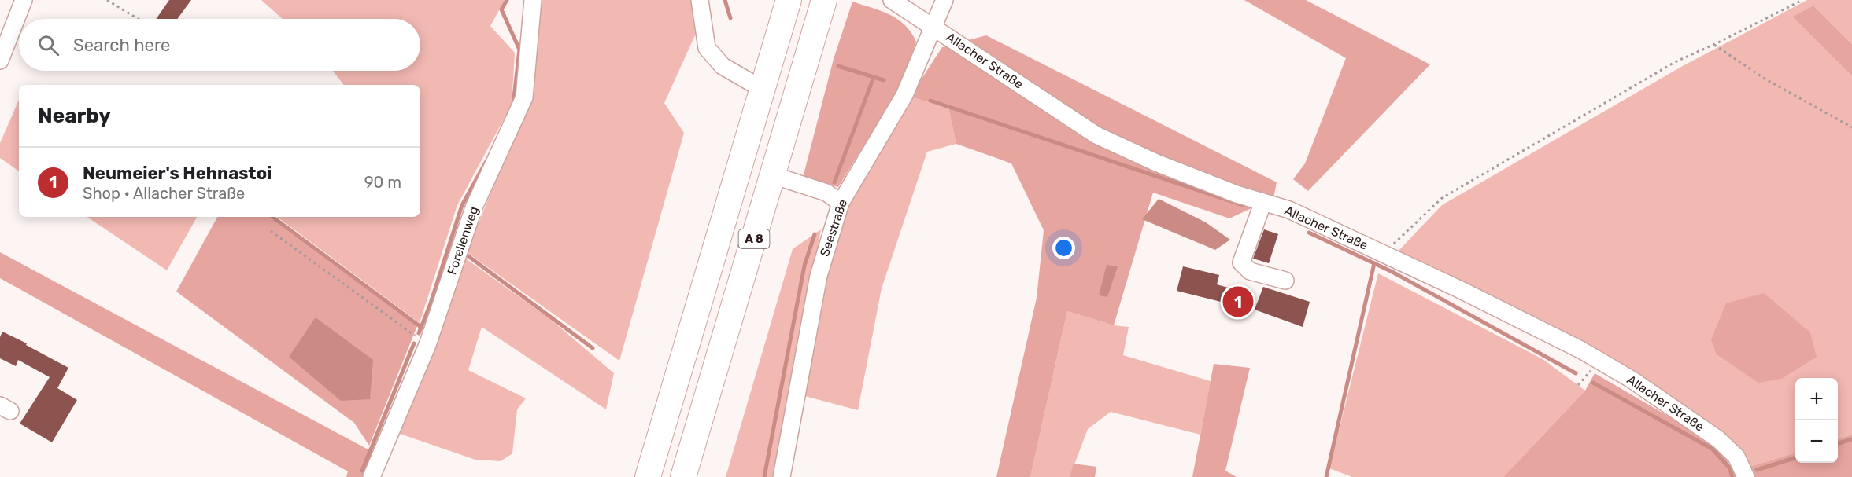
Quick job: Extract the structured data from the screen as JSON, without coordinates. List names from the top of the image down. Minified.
{"streets":{"highway":["A 8"],"street":["Allacher Straße","Seestraße","Forellenweg"]},"crossings":[["Allacher Straße","Seestraße"]],"page":{"search":"Search here","heading":"Nearby","list":[{"mark":"1","name":"Neumeier's Hehnastoi","note":"Shop · Allacher Straße","value":"90 m"}],"pins":"1","map_buttons":["+","−"]}}
